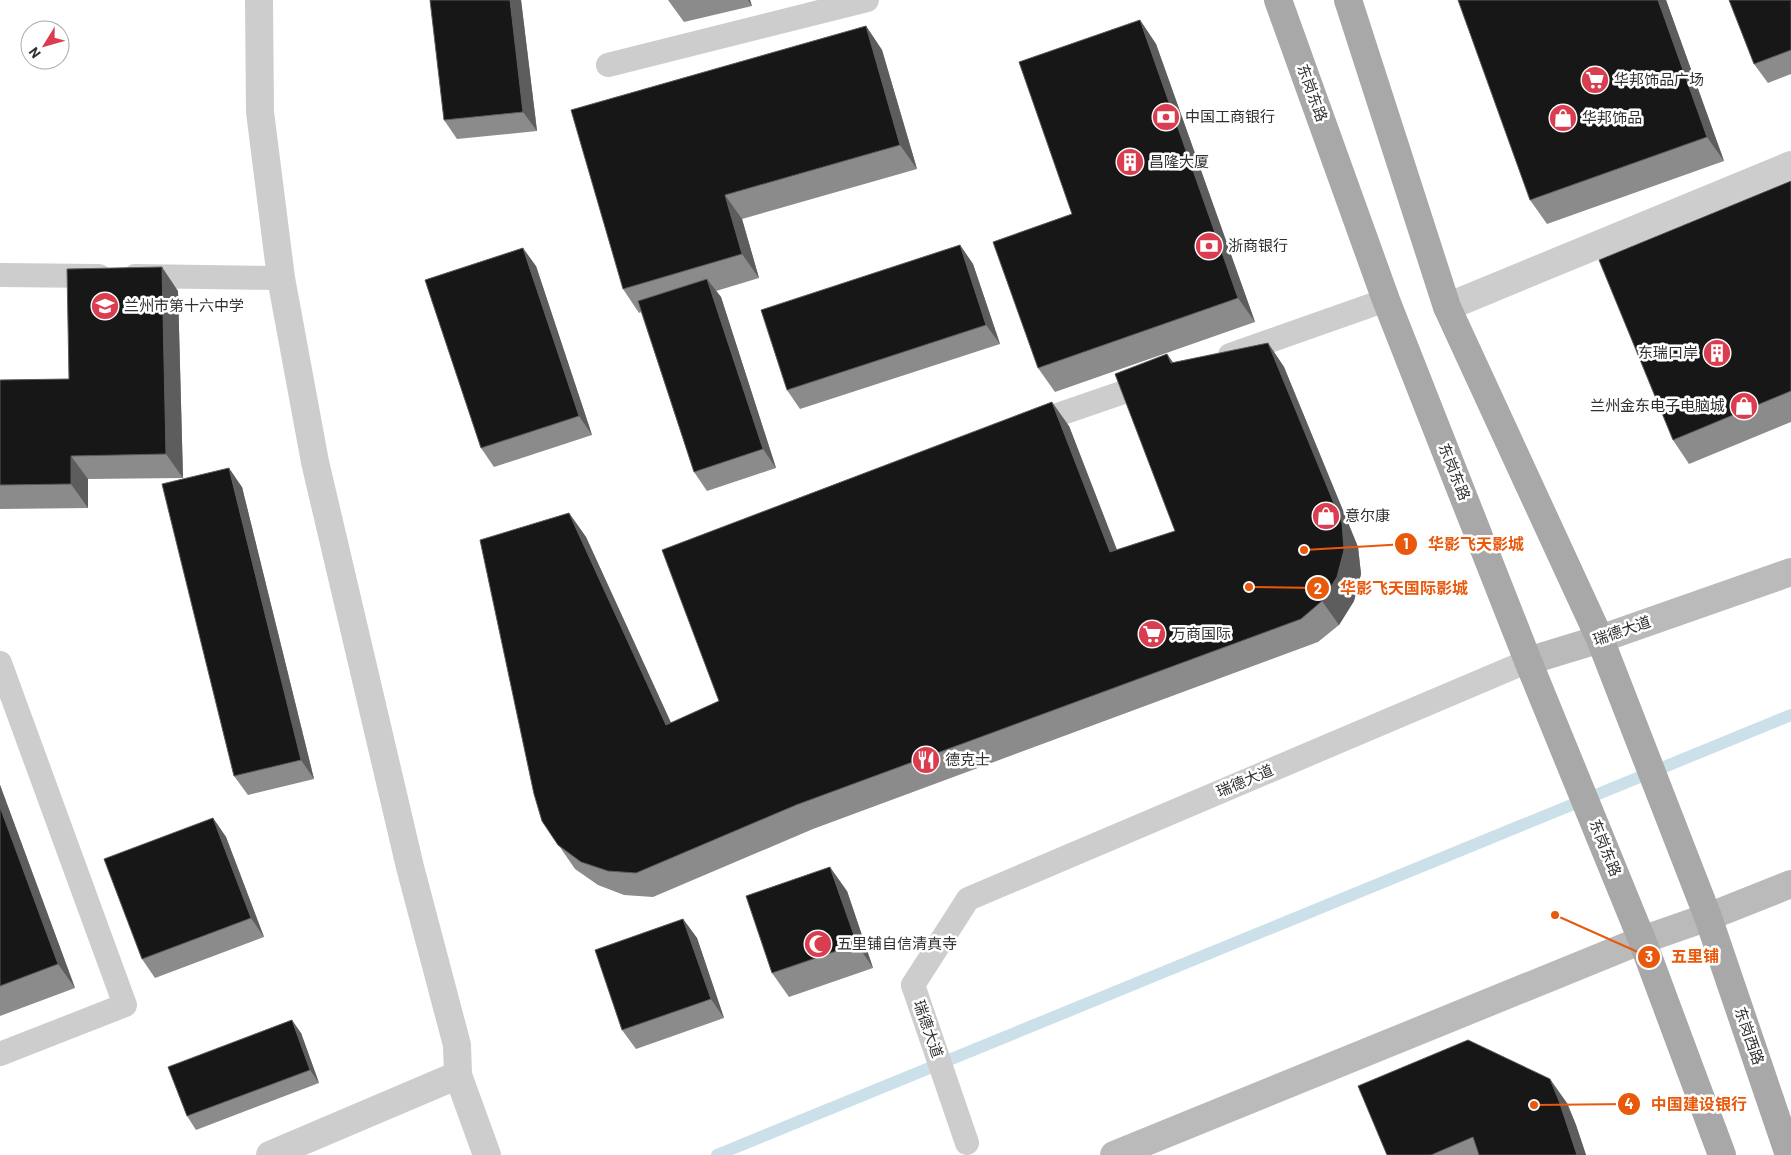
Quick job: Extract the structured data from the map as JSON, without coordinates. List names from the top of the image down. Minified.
{"streets":{"main road":["东岗东路","东岗西路"],"street":["瑞德大道"]},"crossings":[["东岗东路","瑞德大道"]],"places":{"supermarket":["华邦饰品广场","万商国际"],"bank":["中国工商银行","浙商银行"],"shop":["华邦饰品","兰州金东电子电脑城","意尔康"],"building":["昌隆大厦","东瑞口岸"],"school or university":["兰州市第十六中学"],"other":["华影飞天影城","华影飞天国际影城","五里铺","中国建设银行"],"restaurant":["德克士"],"mosque":["五里铺自信清真寺"]},"north":"bottom left"}
